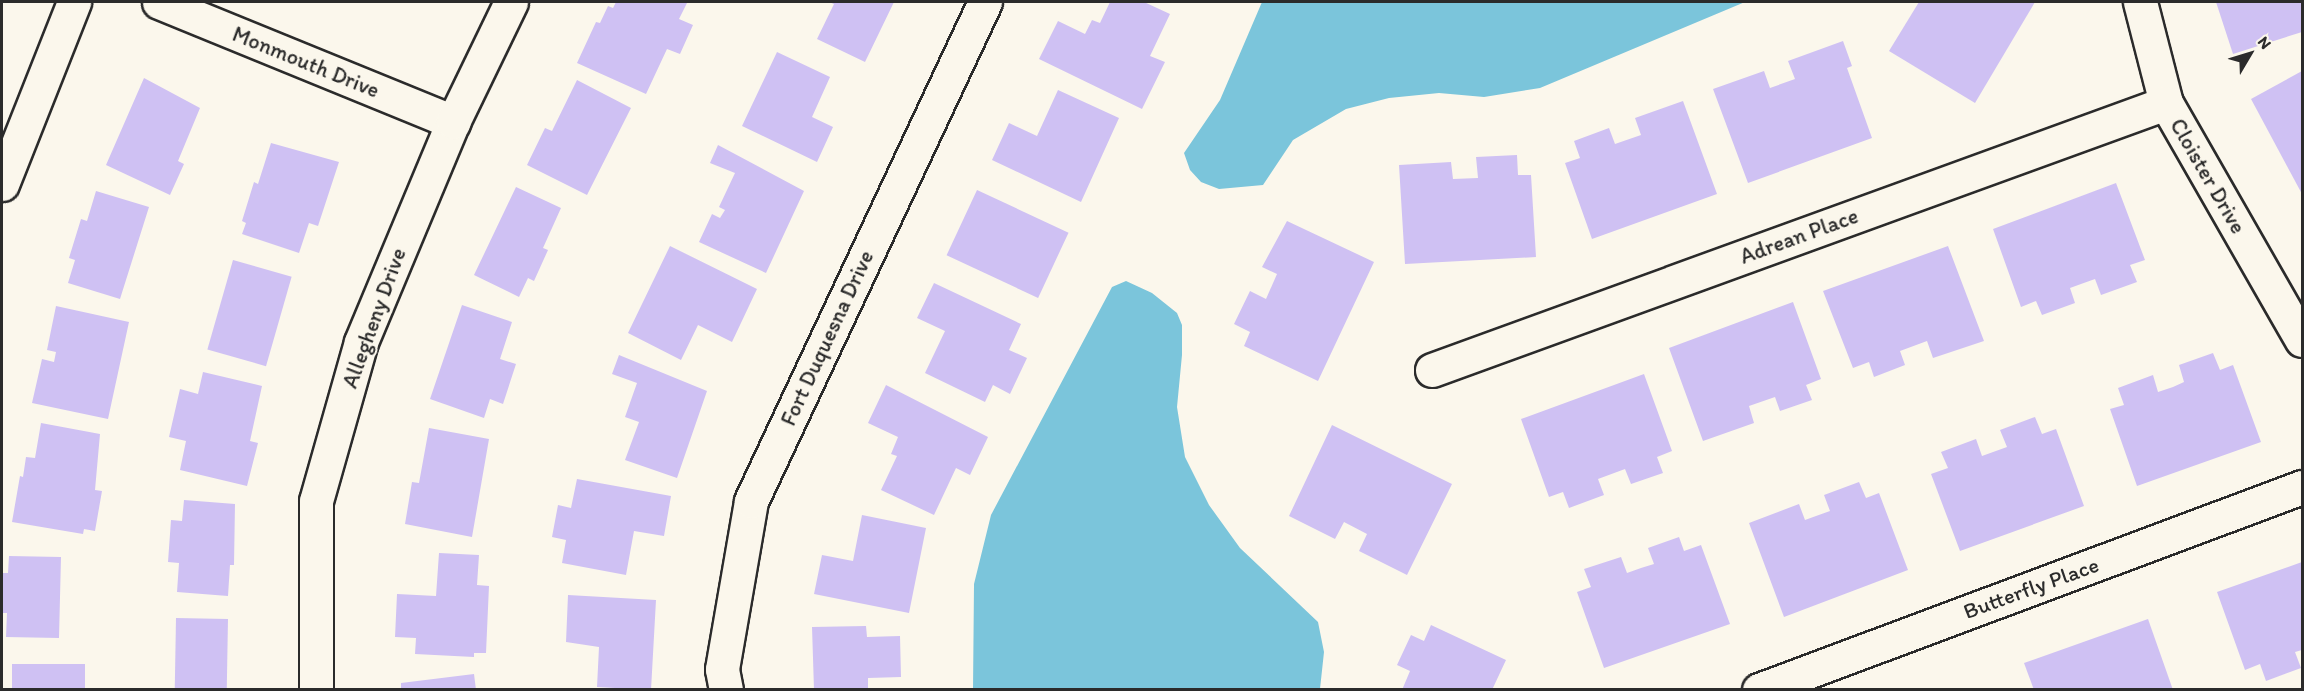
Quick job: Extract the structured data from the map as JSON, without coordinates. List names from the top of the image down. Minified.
{"streets":{"street":["Monmouth Drive","Cloister Drive","Adrean Place","Allegheny Drive","Fort Duquesna Drive","Butterfly Place"]},"crossings":[["Monmouth Drive","Allegheny Drive"],["Cloister Drive","Adrean Place"]],"north":"top right"}
